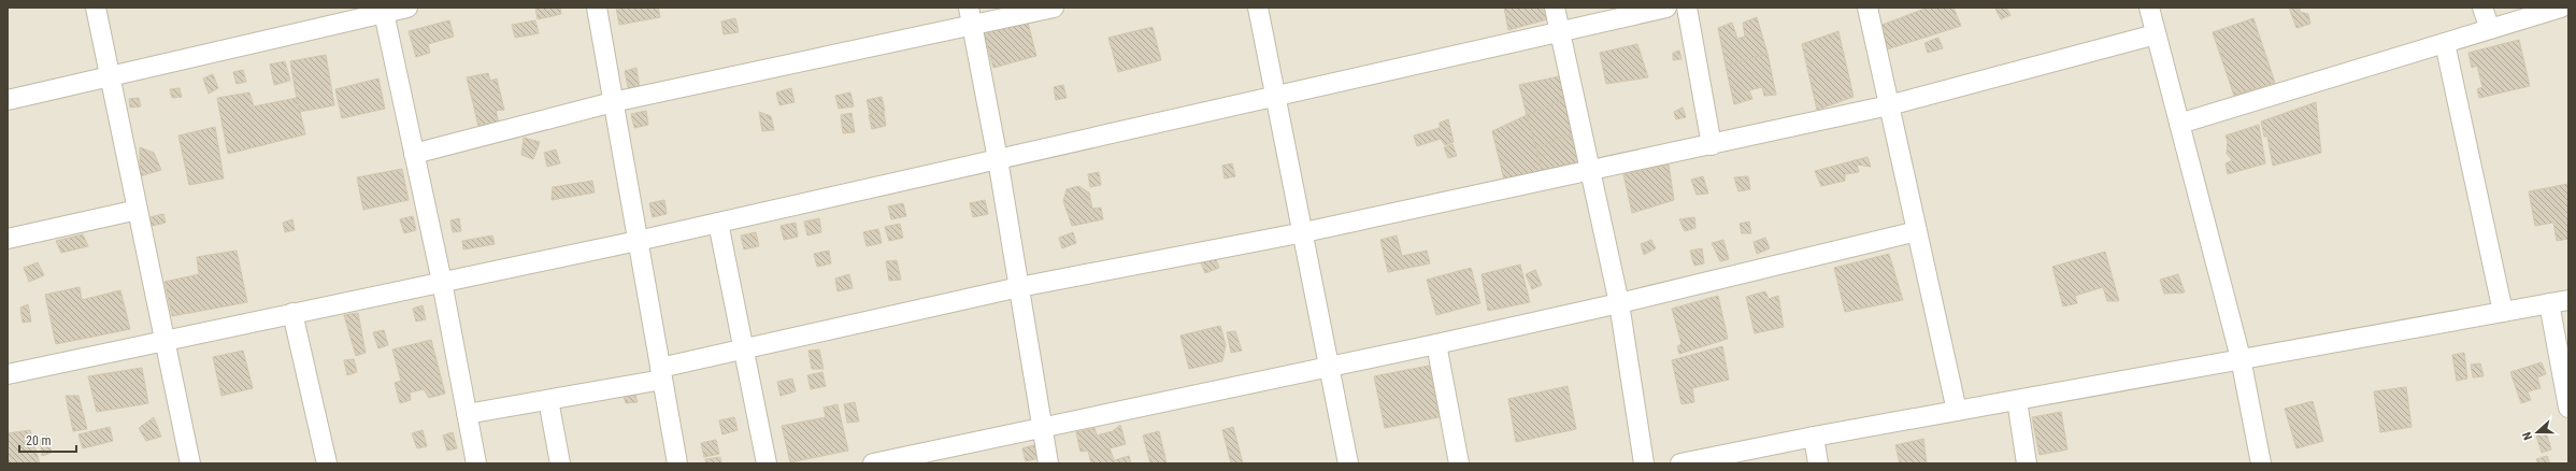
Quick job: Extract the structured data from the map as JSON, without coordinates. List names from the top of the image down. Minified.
{"scale_bar":"20 m","north":"left"}
